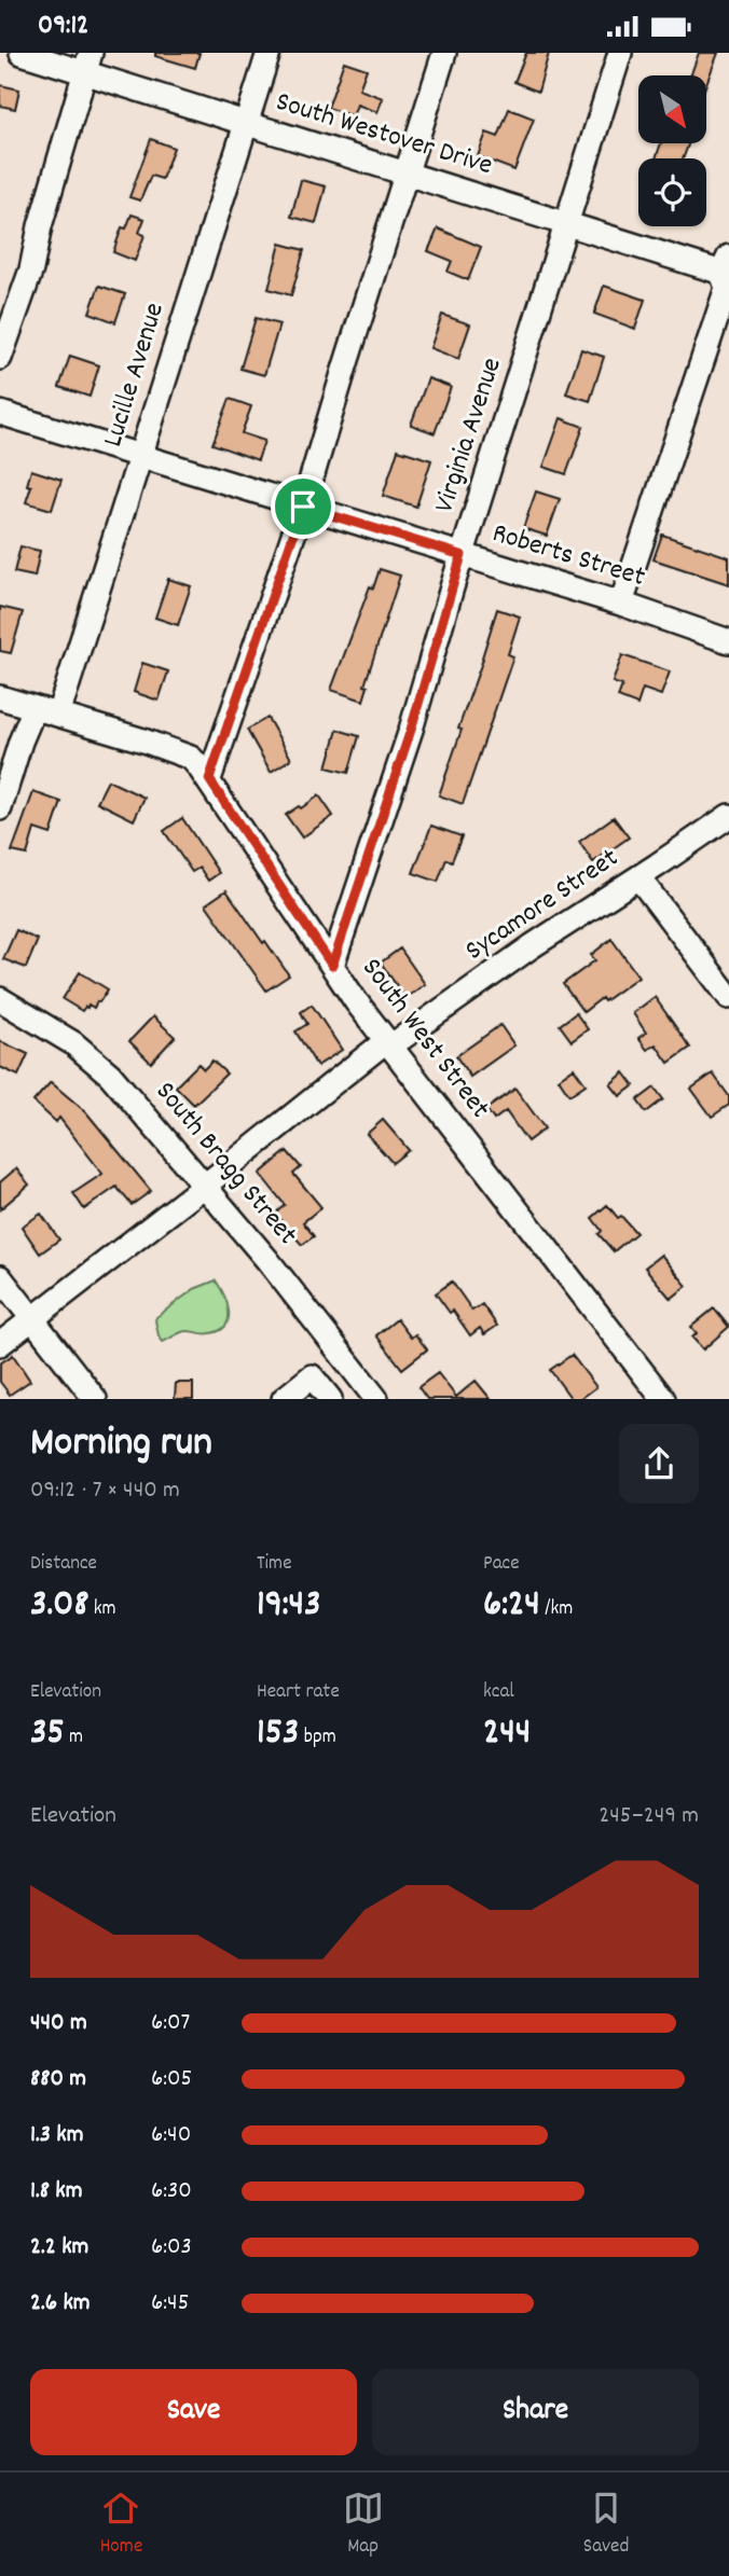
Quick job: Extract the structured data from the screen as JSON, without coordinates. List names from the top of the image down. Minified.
{"streets":{"street":["South Westover Drive","Lucille Avenue","Virginia Avenue","Roberts Street","Sycamore Street","South West Street","South Bragg Street"]},"crossings":[["South Westover Drive","Lucille Avenue"],["South Westover Drive","Virginia Avenue"],["Lucille Avenue","Roberts Street"],["Lucille Avenue","South West Street"],["Virginia Avenue","Roberts Street"],["Virginia Avenue","South West Street"],["Sycamore Street","South West Street"],["Sycamore Street","South Bragg Street"]],"north":"bottom right","page":{"status":"09:12","heading":["Morning run","09:12 · 7 × 440 m"],"stats":[["Distance","3.08 km"],["Time","19:43"],["Pace","6:24 /km"],["Elevation","35 m"],["Heart rate","153 bpm"],["kcal","244"]],"chart":["Elevation","245–249 m"],"list":[{"name":"440 m","note":"6:07"},{"name":"880 m","note":"6:05"},{"name":"1.3 km","note":"6:40"},{"name":"1.8 km","note":"6:30"},{"name":"2.2 km","note":"6:03"},{"name":"2.6 km","note":"6:45"}],"buttons":["Save","Share"],"tabs":["Home","Map","Saved"]}}
